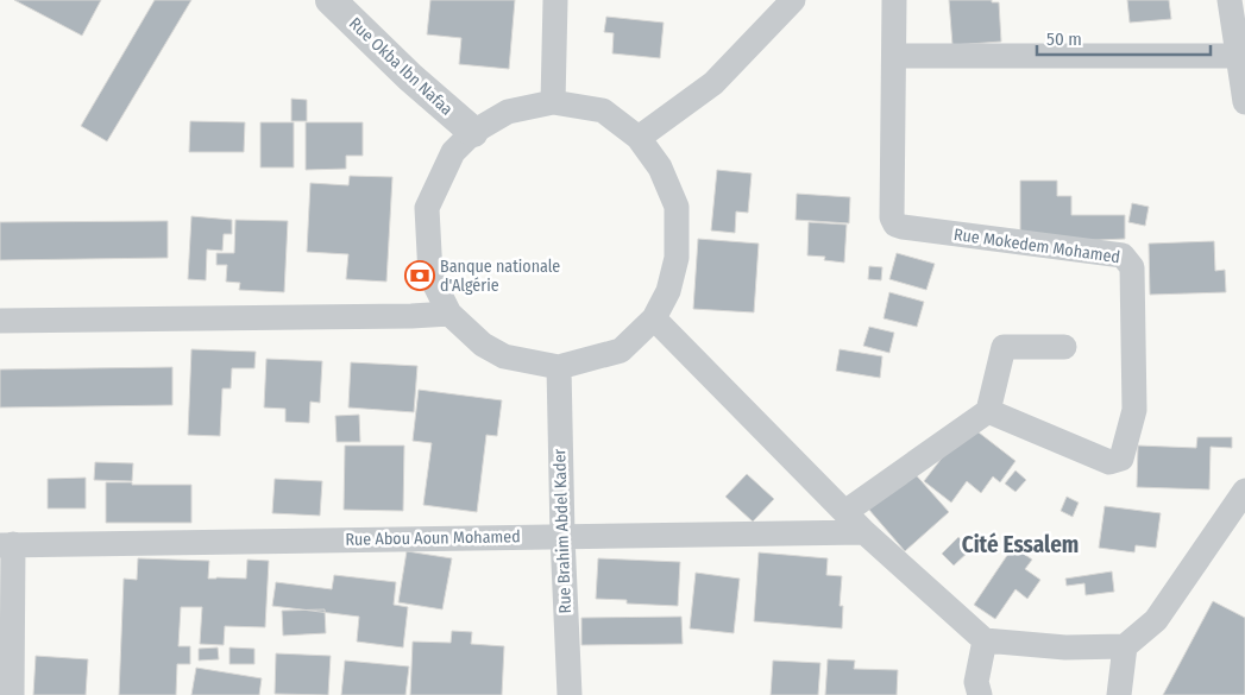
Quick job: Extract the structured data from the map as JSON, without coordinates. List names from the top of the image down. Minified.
{"streets":{"street":["Rue Okba Ibn Nafaa","Rue Mokedem Mohamed","Rue Brahim Abdel Kader","Rue Abou Aoun Mohamed"]},"crossings":[["Rue Brahim Abdel Kader","Rue Abou Aoun Mohamed"]],"districts":["Cité Essalem"],"places":{"bank":["Banque nationale d'Algérie"]},"scale_bar":"50 m"}
